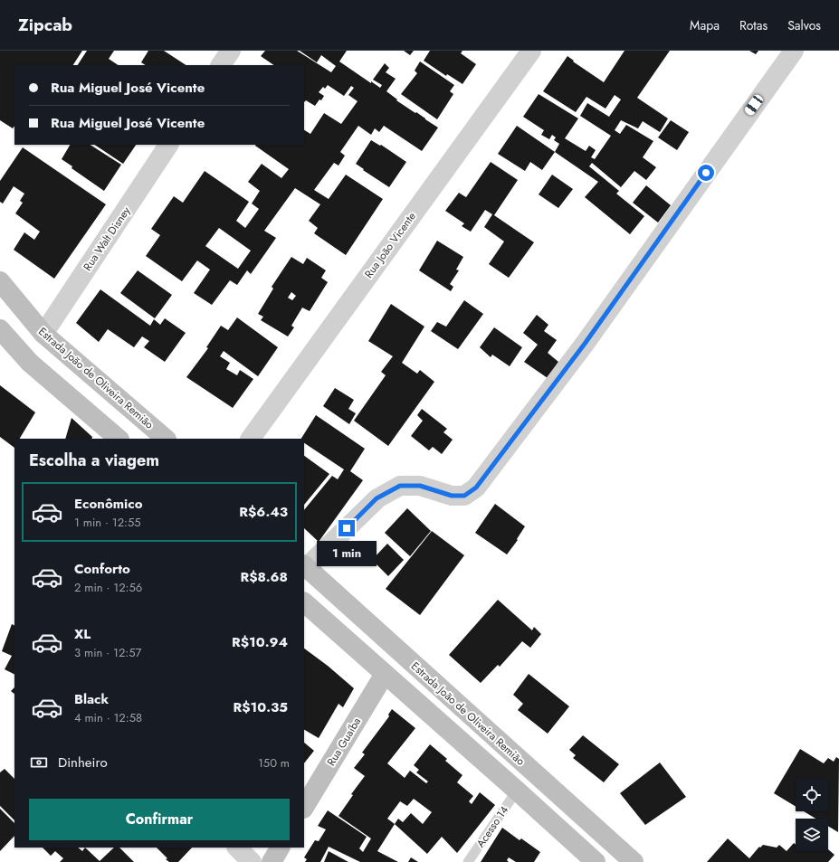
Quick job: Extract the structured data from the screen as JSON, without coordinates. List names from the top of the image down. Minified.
{"streets":{"main road":["Estrada João de Oliveira Remião","Rua Guaíba"],"street":["Rua Walt Disney","Rua João Vicente"],"lane":["Acesso 14"]},"crossings":[["Rua Walt Disney","Estrada João de Oliveira Remião"]],"page":{"header":"Zipcab","nav":["Mapa","Rotas","Salvos"],"banner":["Rua Miguel José Vicente","Rua Miguel José Vicente"],"heading":"Escolha a viagem","list":[{"name":"Econômico","note":"1 min · 12:55","value":"R$6.43"},{"name":"Conforto","note":"2 min · 12:56","value":"R$8.68"},{"name":"XL","note":"3 min · 12:57","value":"R$10.94"},{"name":"Black","note":"4 min · 12:58","value":"R$10.35"}],"bubble":"1 min","pay":["Dinheiro","150 m"],"buttons":"Confirmar"}}
